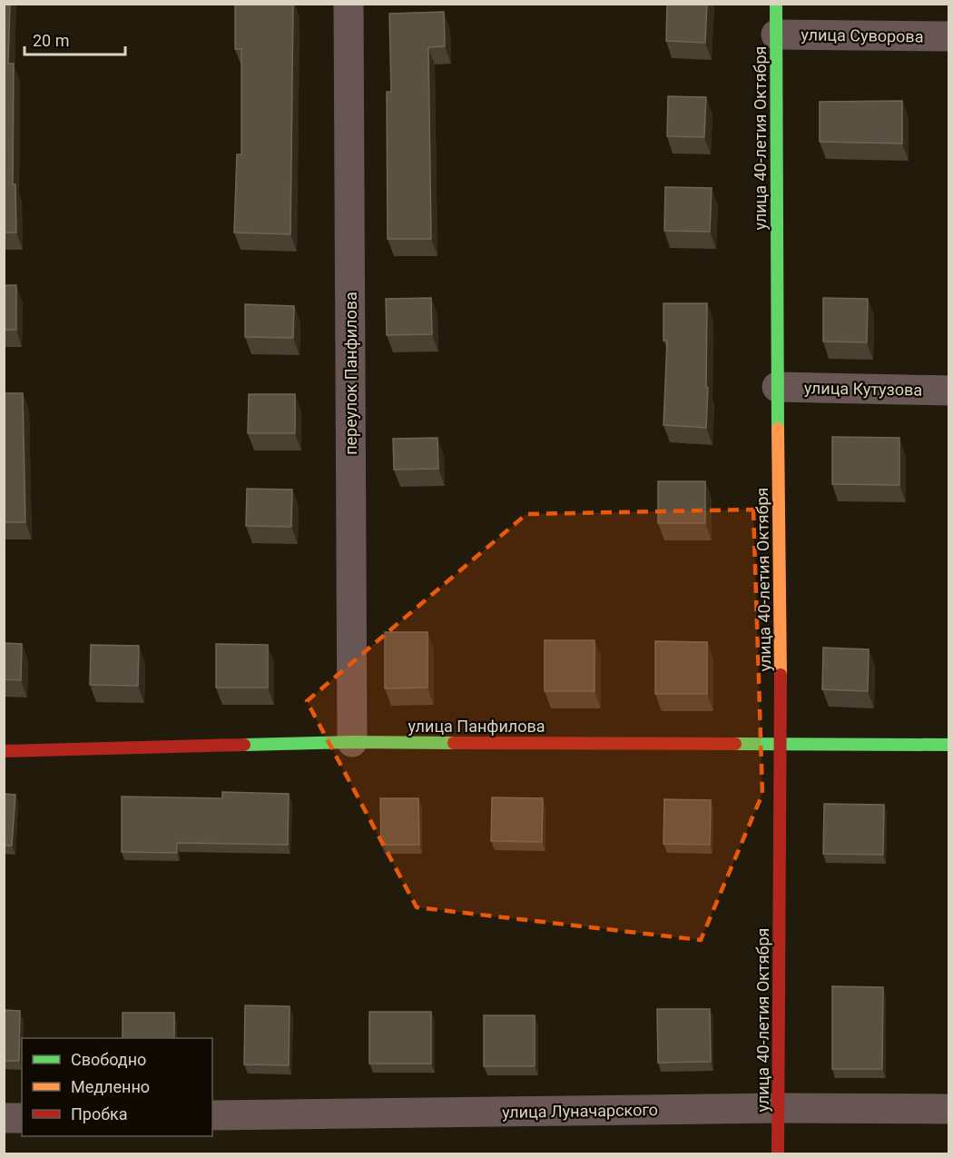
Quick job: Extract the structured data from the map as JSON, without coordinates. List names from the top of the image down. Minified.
{"streets":{"street":["улица Суворова","улица 40-летия Октября","переулок Панфилова","улица Кутузова","улица Панфилова","улица Луначарского"]},"crossings":[["улица Суворова","улица 40-летия Октября"],["улица 40-летия Октября","улица Кутузова"],["улица 40-летия Октября","улица Панфилова"],["улица 40-летия Октября","улица Луначарского"],["переулок Панфилова","улица Панфилова"]],"legend":["Свободно","Медленно","Пробка"],"scale_bar":"20 m"}
